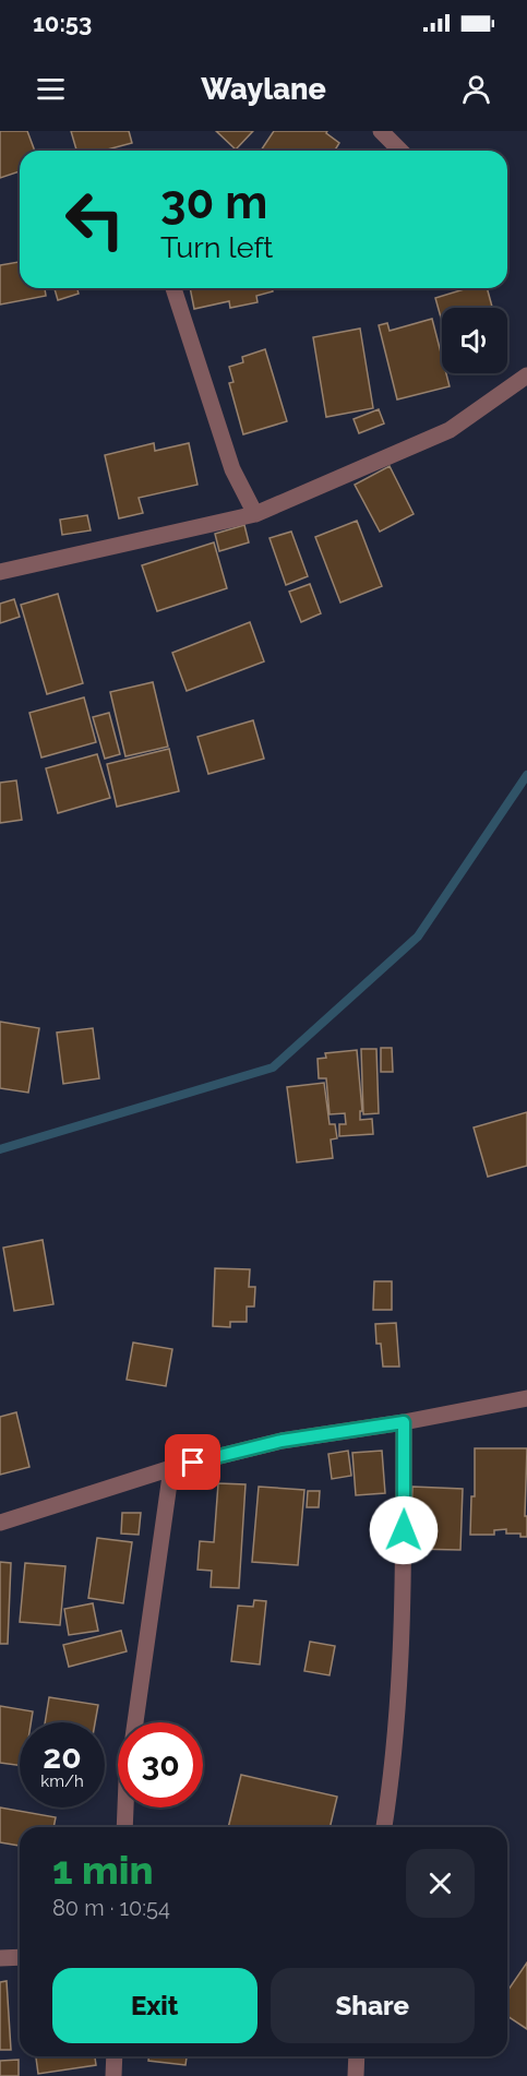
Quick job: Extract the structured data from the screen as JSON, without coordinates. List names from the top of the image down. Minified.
{"page":{"status":"10:53","header":"Waylane","turn":["30 m","Turn left"],"speed":"20 km/h","limit":"30","heading":["1 min","80 m · 10:54"],"buttons":["Exit","Share"]}}
